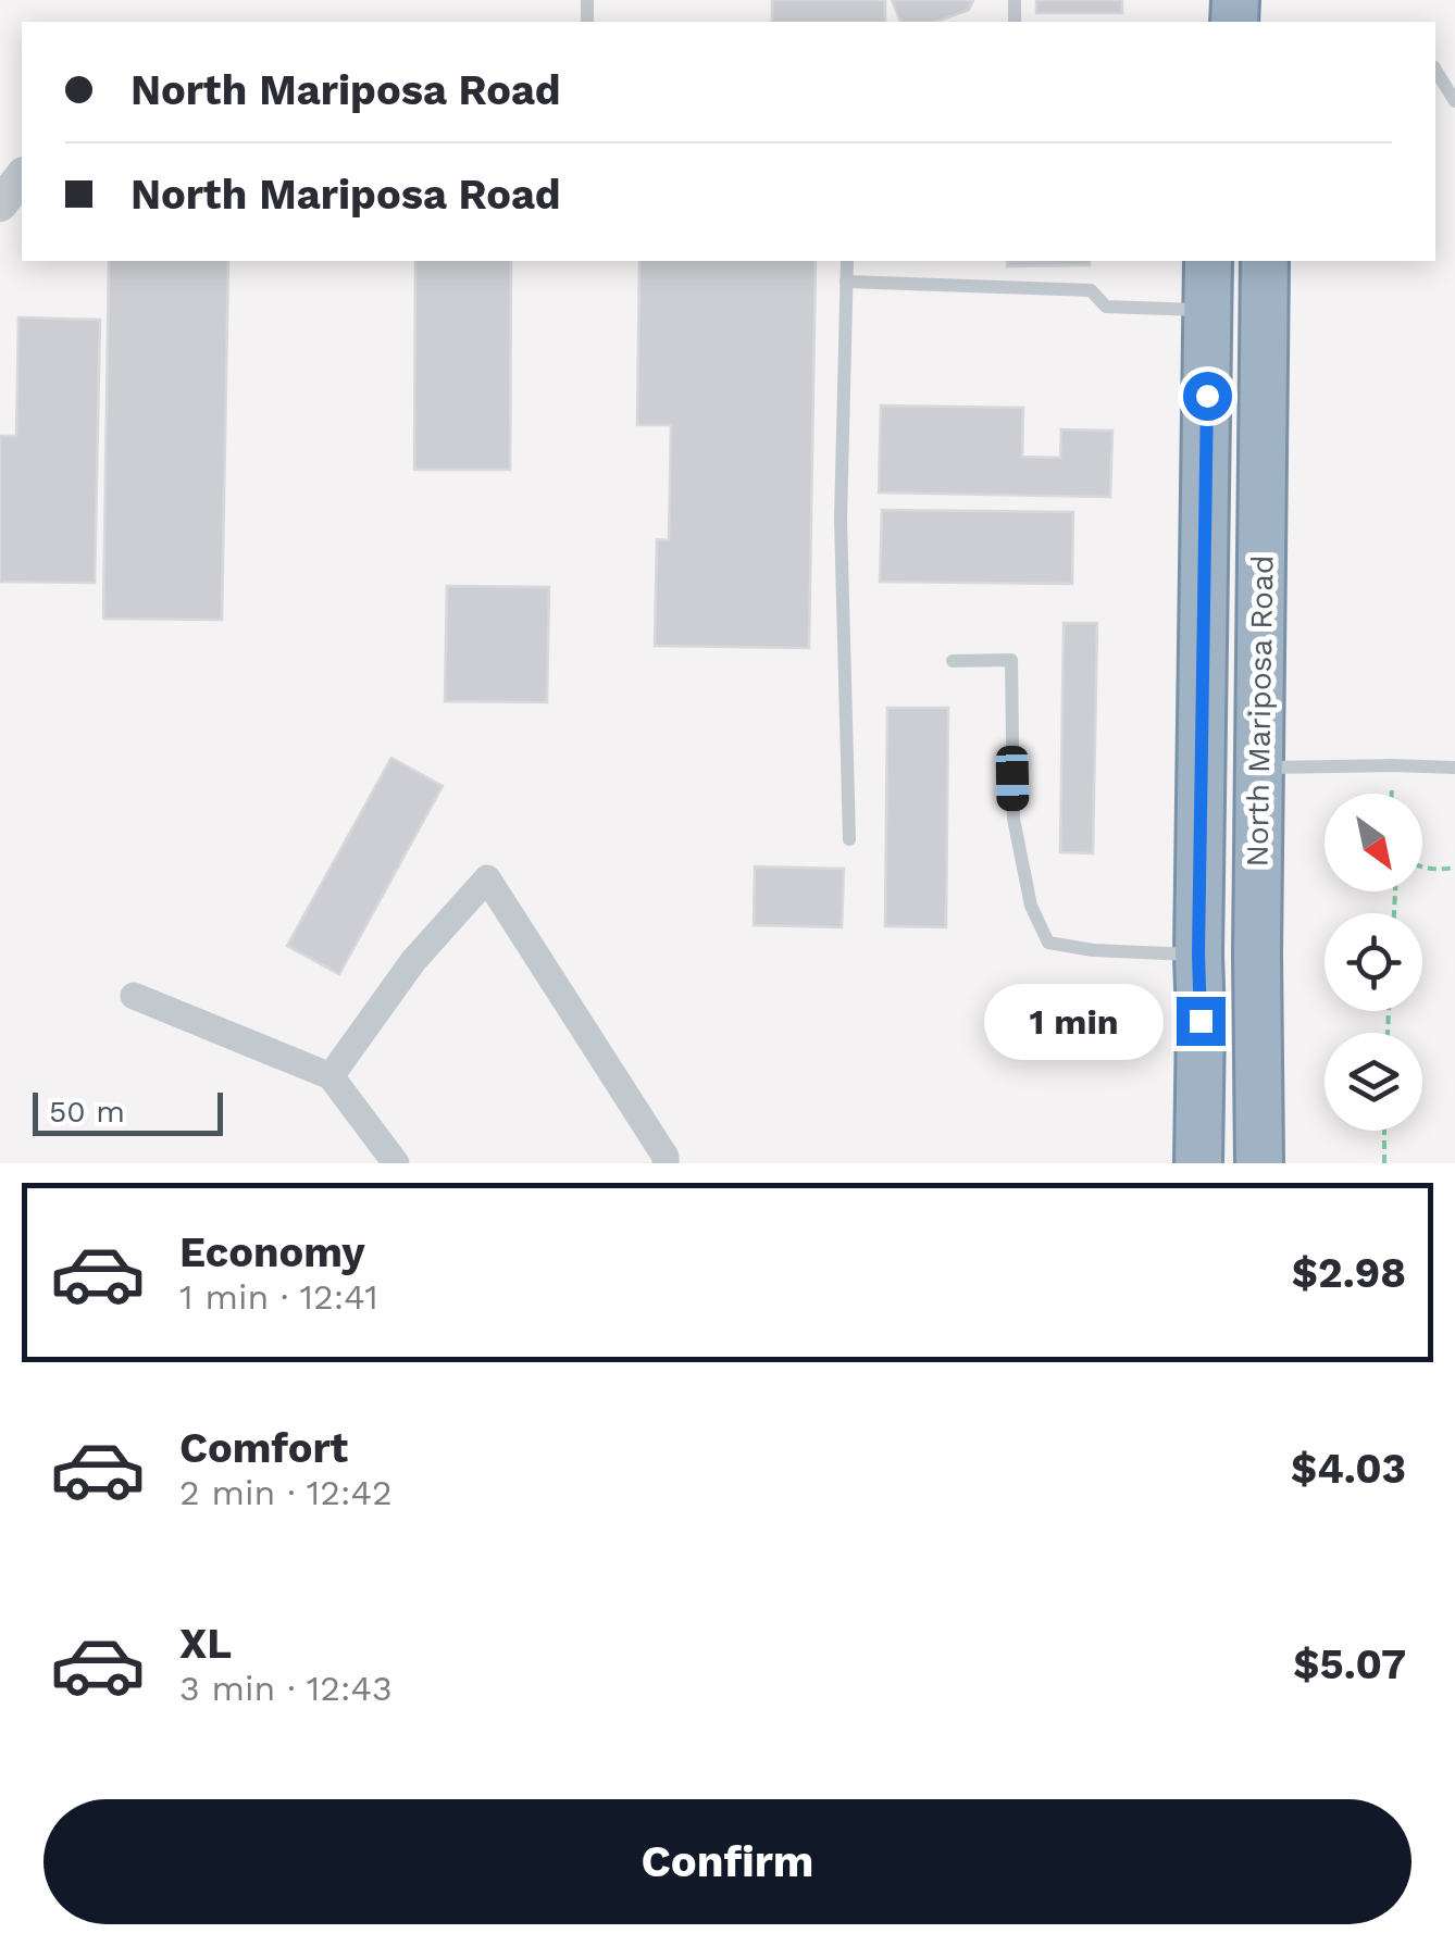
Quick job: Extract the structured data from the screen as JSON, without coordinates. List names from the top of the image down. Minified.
{"streets":{"highway":["North Mariposa Road"]},"scale_bar":"50 m","north":"bottom right","page":{"banner":["North Mariposa Road","North Mariposa Road"],"bubble":"1 min","scale":"50 m","list":[{"name":"Economy","note":"1 min · 12:41","value":"$2.98"},{"name":"Comfort","note":"2 min · 12:42","value":"$4.03"},{"name":"XL","note":"3 min · 12:43","value":"$5.07"}],"buttons":"Confirm"}}
